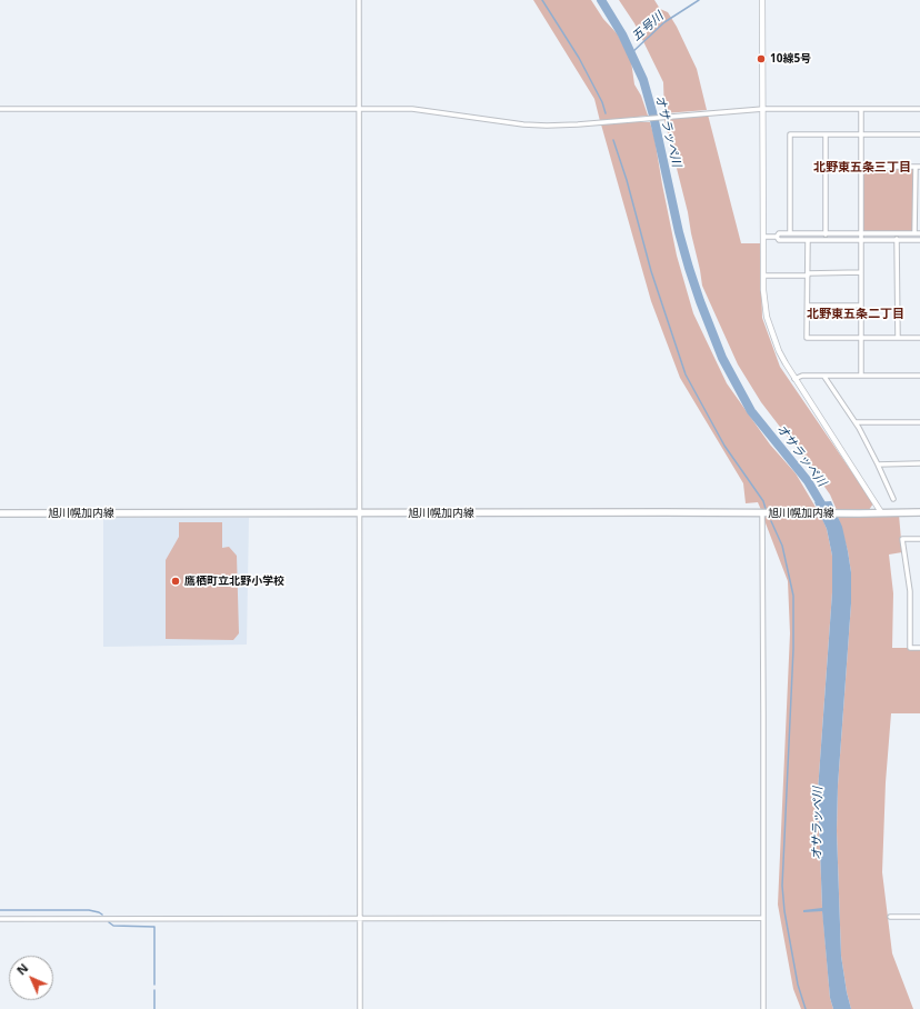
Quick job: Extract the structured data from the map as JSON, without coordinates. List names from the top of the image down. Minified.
{"streets":{"main road":["旭川幌加内線"]},"districts":["北野東五条三丁目","北野東五条二丁目"],"water":["五号川","オサラッペ川"],"places":["10線5号","鷹栖町立北野小学校"],"north":"top left"}
